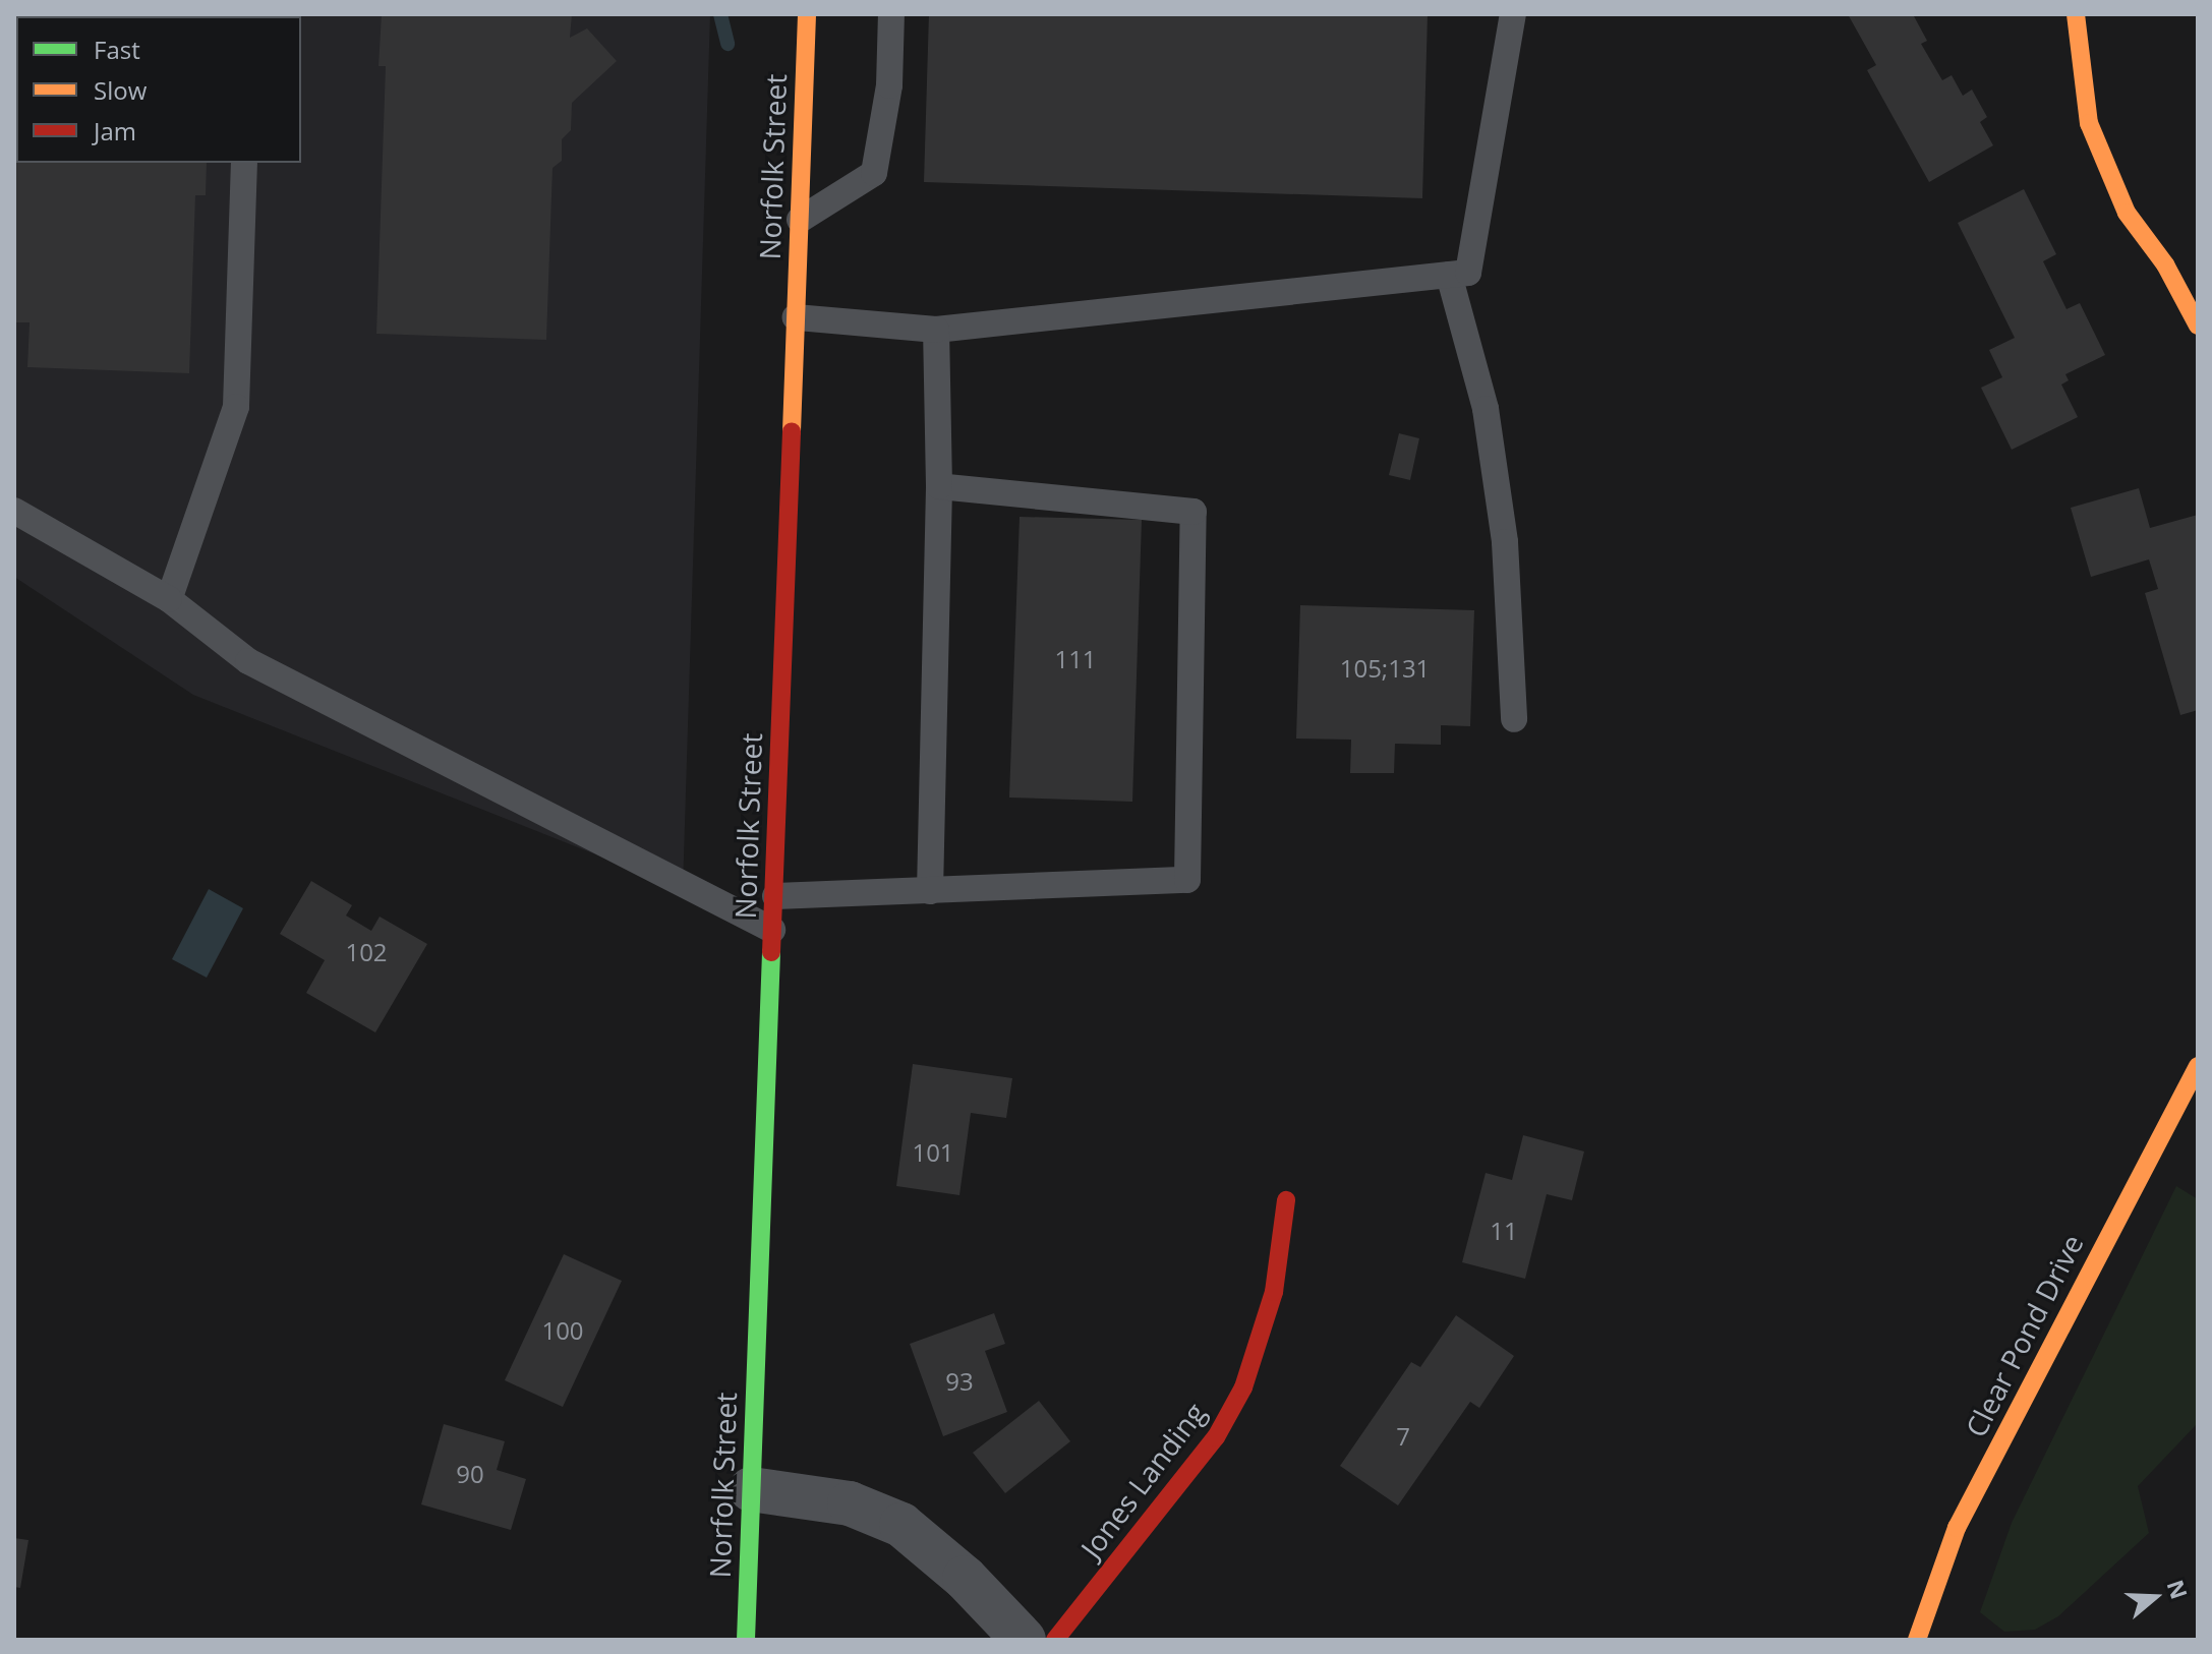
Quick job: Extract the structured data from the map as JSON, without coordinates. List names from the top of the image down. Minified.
{"streets":{"main road":["Norfolk Street","Clear Pond Drive","Jones Landing"]},"house_numbers":["111","105;131","102","101","11","100","93","7","90"],"legend":["Fast","Slow","Jam"],"north":"right"}
